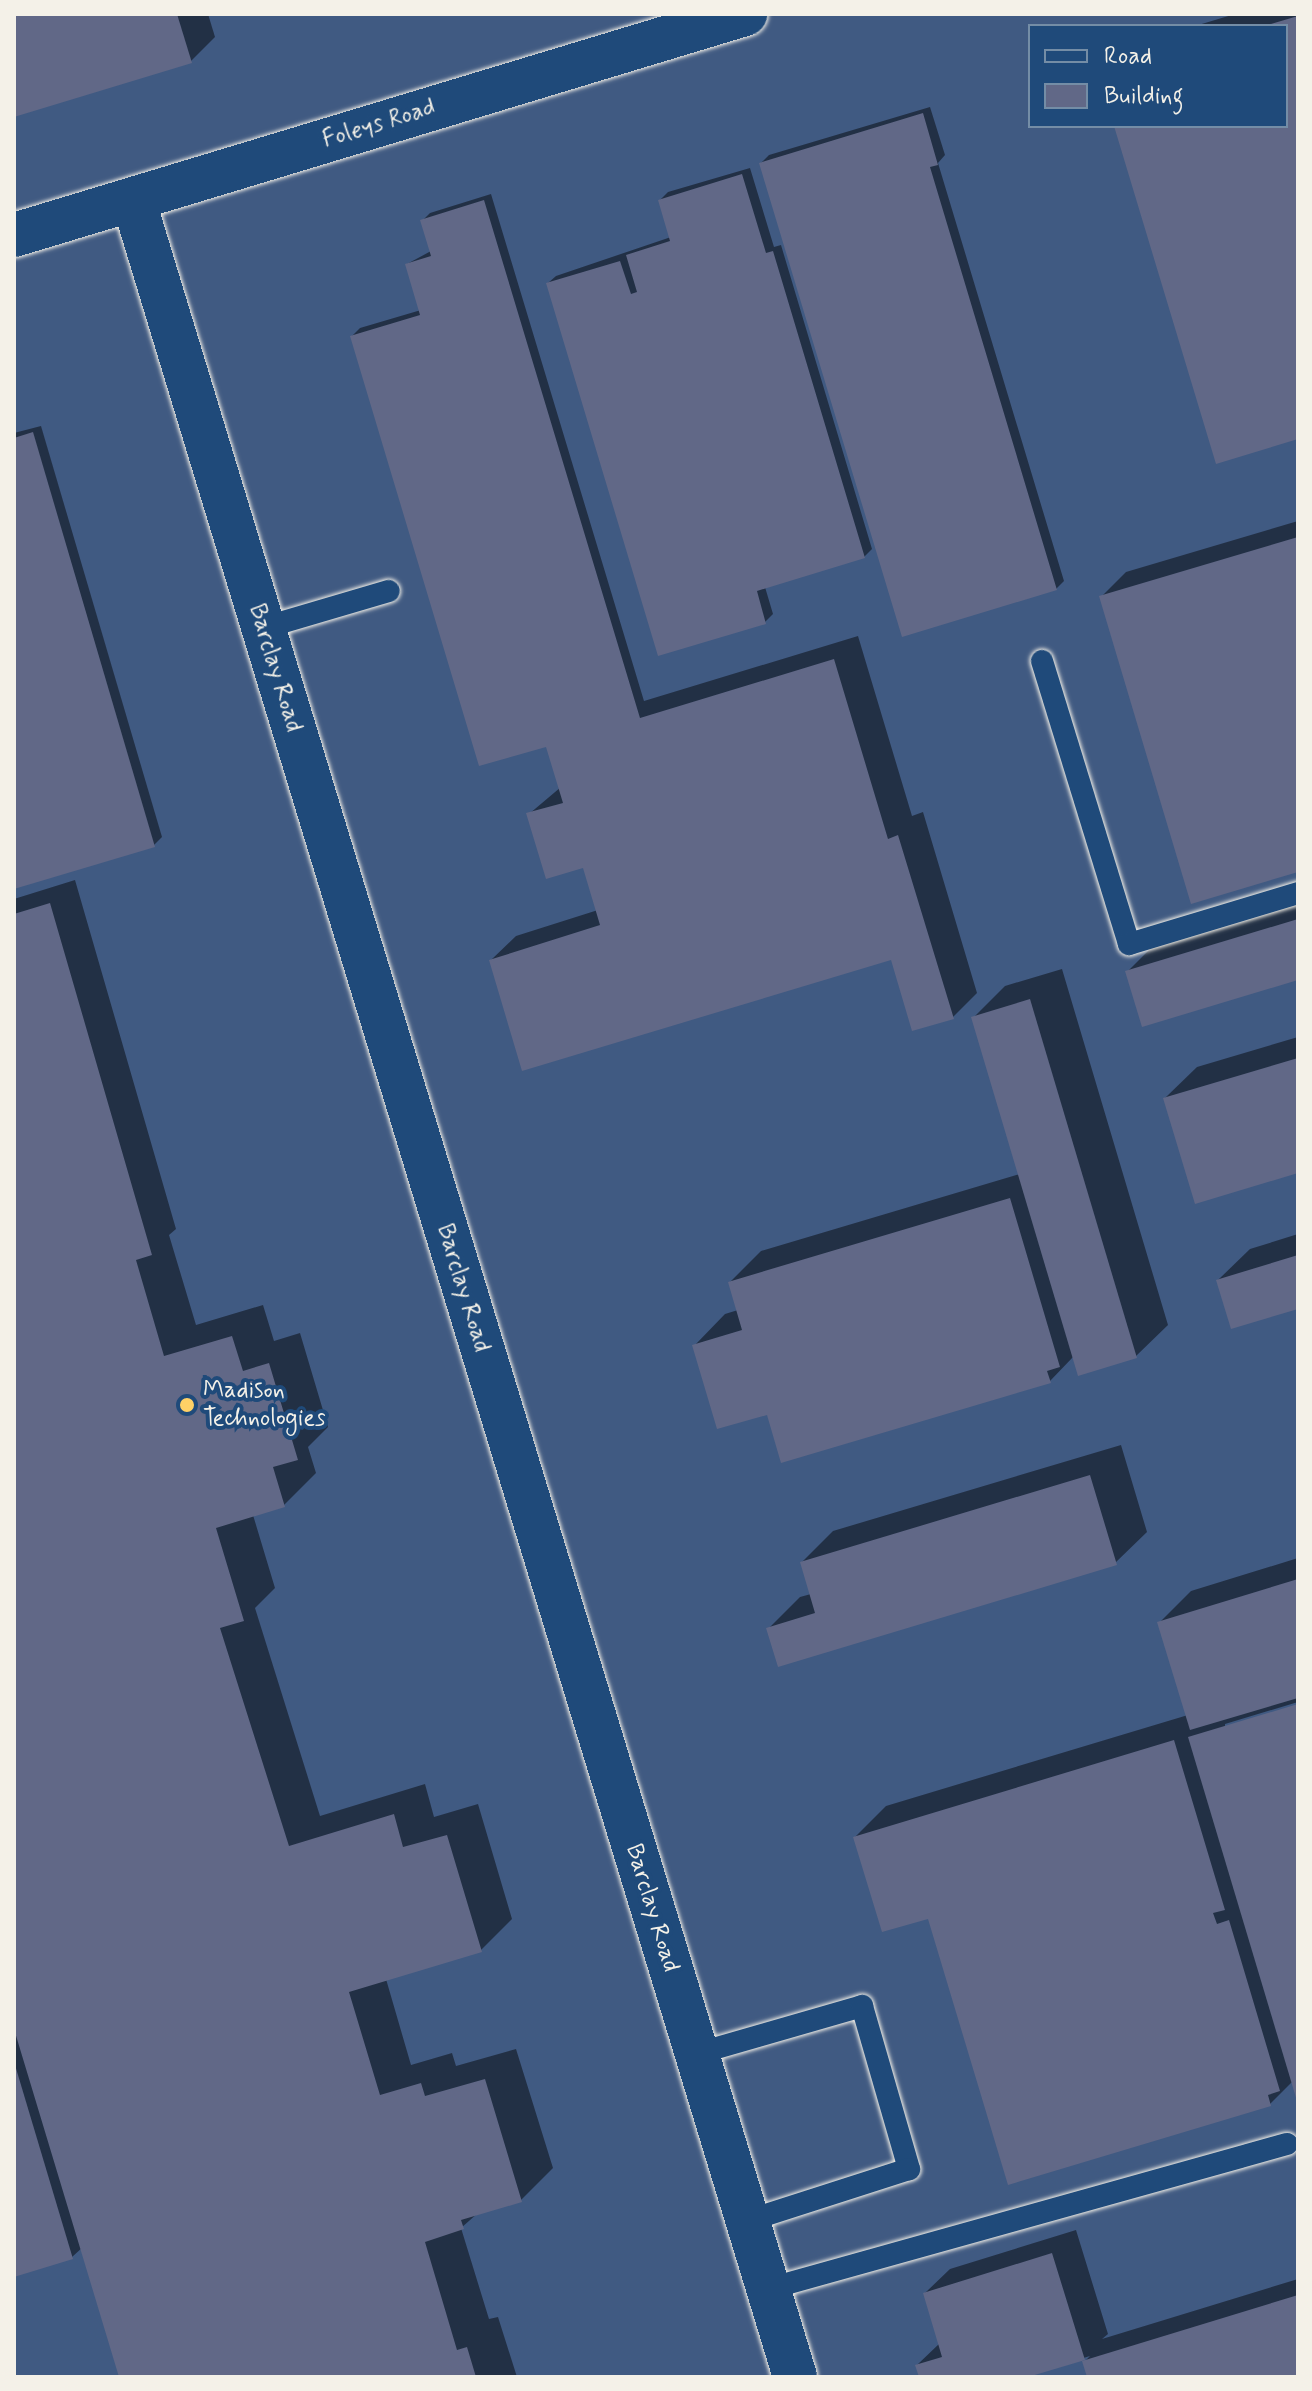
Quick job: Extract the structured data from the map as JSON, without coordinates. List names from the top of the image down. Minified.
{"streets":{"street":["Foleys Road","Barclay Road"]},"crossings":[["Foleys Road","Barclay Road"]],"places":["Madison Technologies"],"legend":["Road","Building"]}
